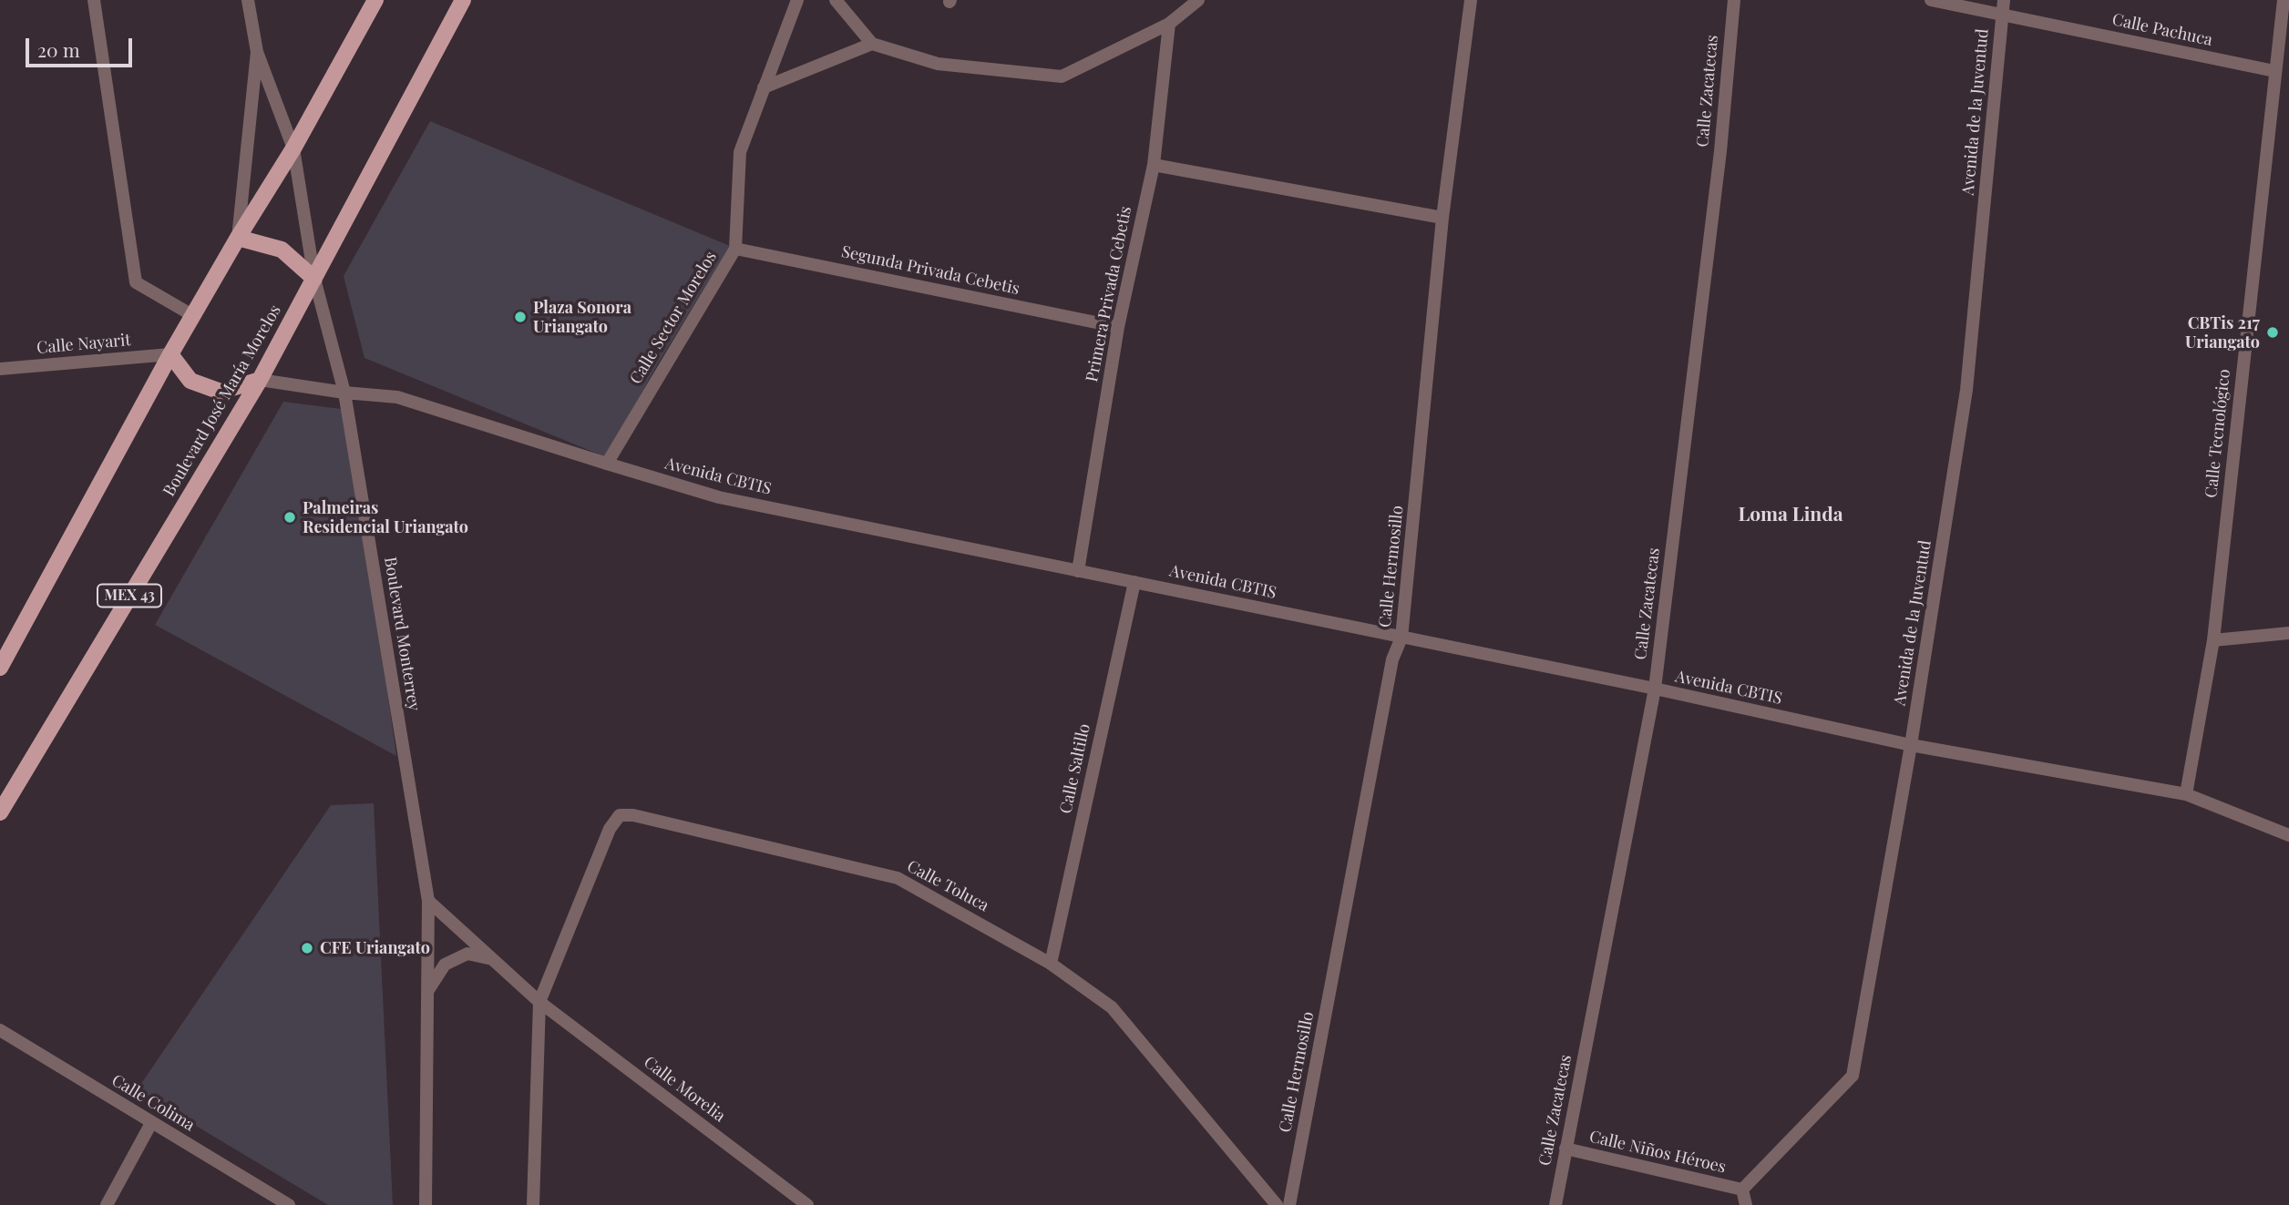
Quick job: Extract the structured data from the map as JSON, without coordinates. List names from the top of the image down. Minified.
{"streets":{"main road":["Boulevard José María Morelos","MEX 43"],"street":["Calle Pachuca","Calle Zacatecas","Avenida de la Juventud","Segunda Privada Cebetis","Primera Privada Cebetis","Calle Sector Morelos","Calle Nayarit","Calle Tecnológico","Avenida CBTIS","Calle Hermosillo","Boulevard Monterrey","Calle Saltillo","Calle Toluca","Calle Morelia","Calle Colima","Calle Niños Héroes"]},"crossings":[["Calle Pachuca","Avenida de la Juventud"],["Calle Pachuca","Calle Tecnológico"],["Calle Zacatecas","Avenida CBTIS"],["Calle Zacatecas","Calle Niños Héroes"],["Avenida de la Juventud","Avenida CBTIS"],["Avenida de la Juventud","Calle Niños Héroes"],["Segunda Privada Cebetis","Primera Privada Cebetis"],["Segunda Privada Cebetis","Calle Sector Morelos"],["Primera Privada Cebetis","Avenida CBTIS"],["Calle Sector Morelos","Avenida CBTIS"],["Boulevard José María Morelos","Avenida CBTIS"],["Boulevard José María Morelos","Boulevard Monterrey"],["Calle Tecnológico","Avenida CBTIS"],["Avenida CBTIS","Calle Hermosillo"],["Avenida CBTIS","Boulevard Monterrey"],["Avenida CBTIS","Calle Saltillo"],["Calle Saltillo","Calle Toluca"],["Calle Toluca","Calle Morelia"]],"districts":["Loma Linda"],"places":["Plaza Sonora Uriangato","CBTis 217 Uriangato","Palmeiras Residencial Uriangato","CFE Uriangato"],"scale_bar":"20 m"}
